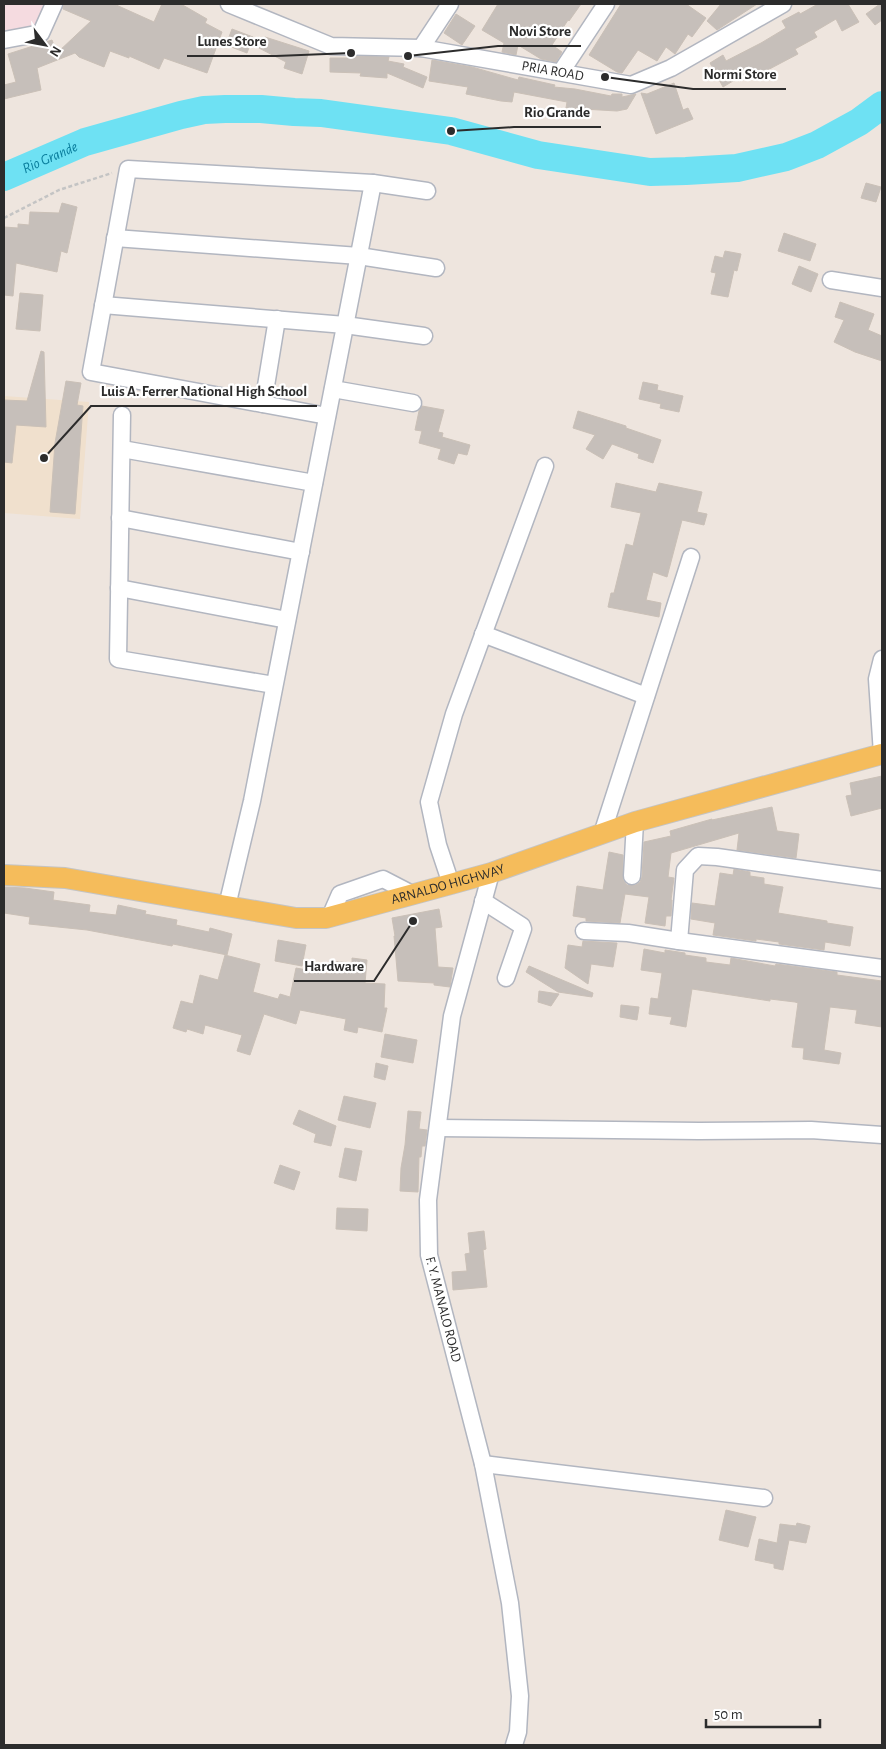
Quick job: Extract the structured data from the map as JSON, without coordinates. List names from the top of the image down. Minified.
{"streets":{"main road":["ARNALDO HIGHWAY"],"street":["PRIA ROAD","F. Y. MANALO ROAD"]},"crossings":[["ARNALDO HIGHWAY","F. Y. MANALO ROAD"]],"water":["Rio Grande"],"places":["Lunes Store","Novi Store","Normi Store","Rio Grande","Luis A. Ferrer National High School","Hardware"],"scale_bar":"50 m","north":"bottom right"}
